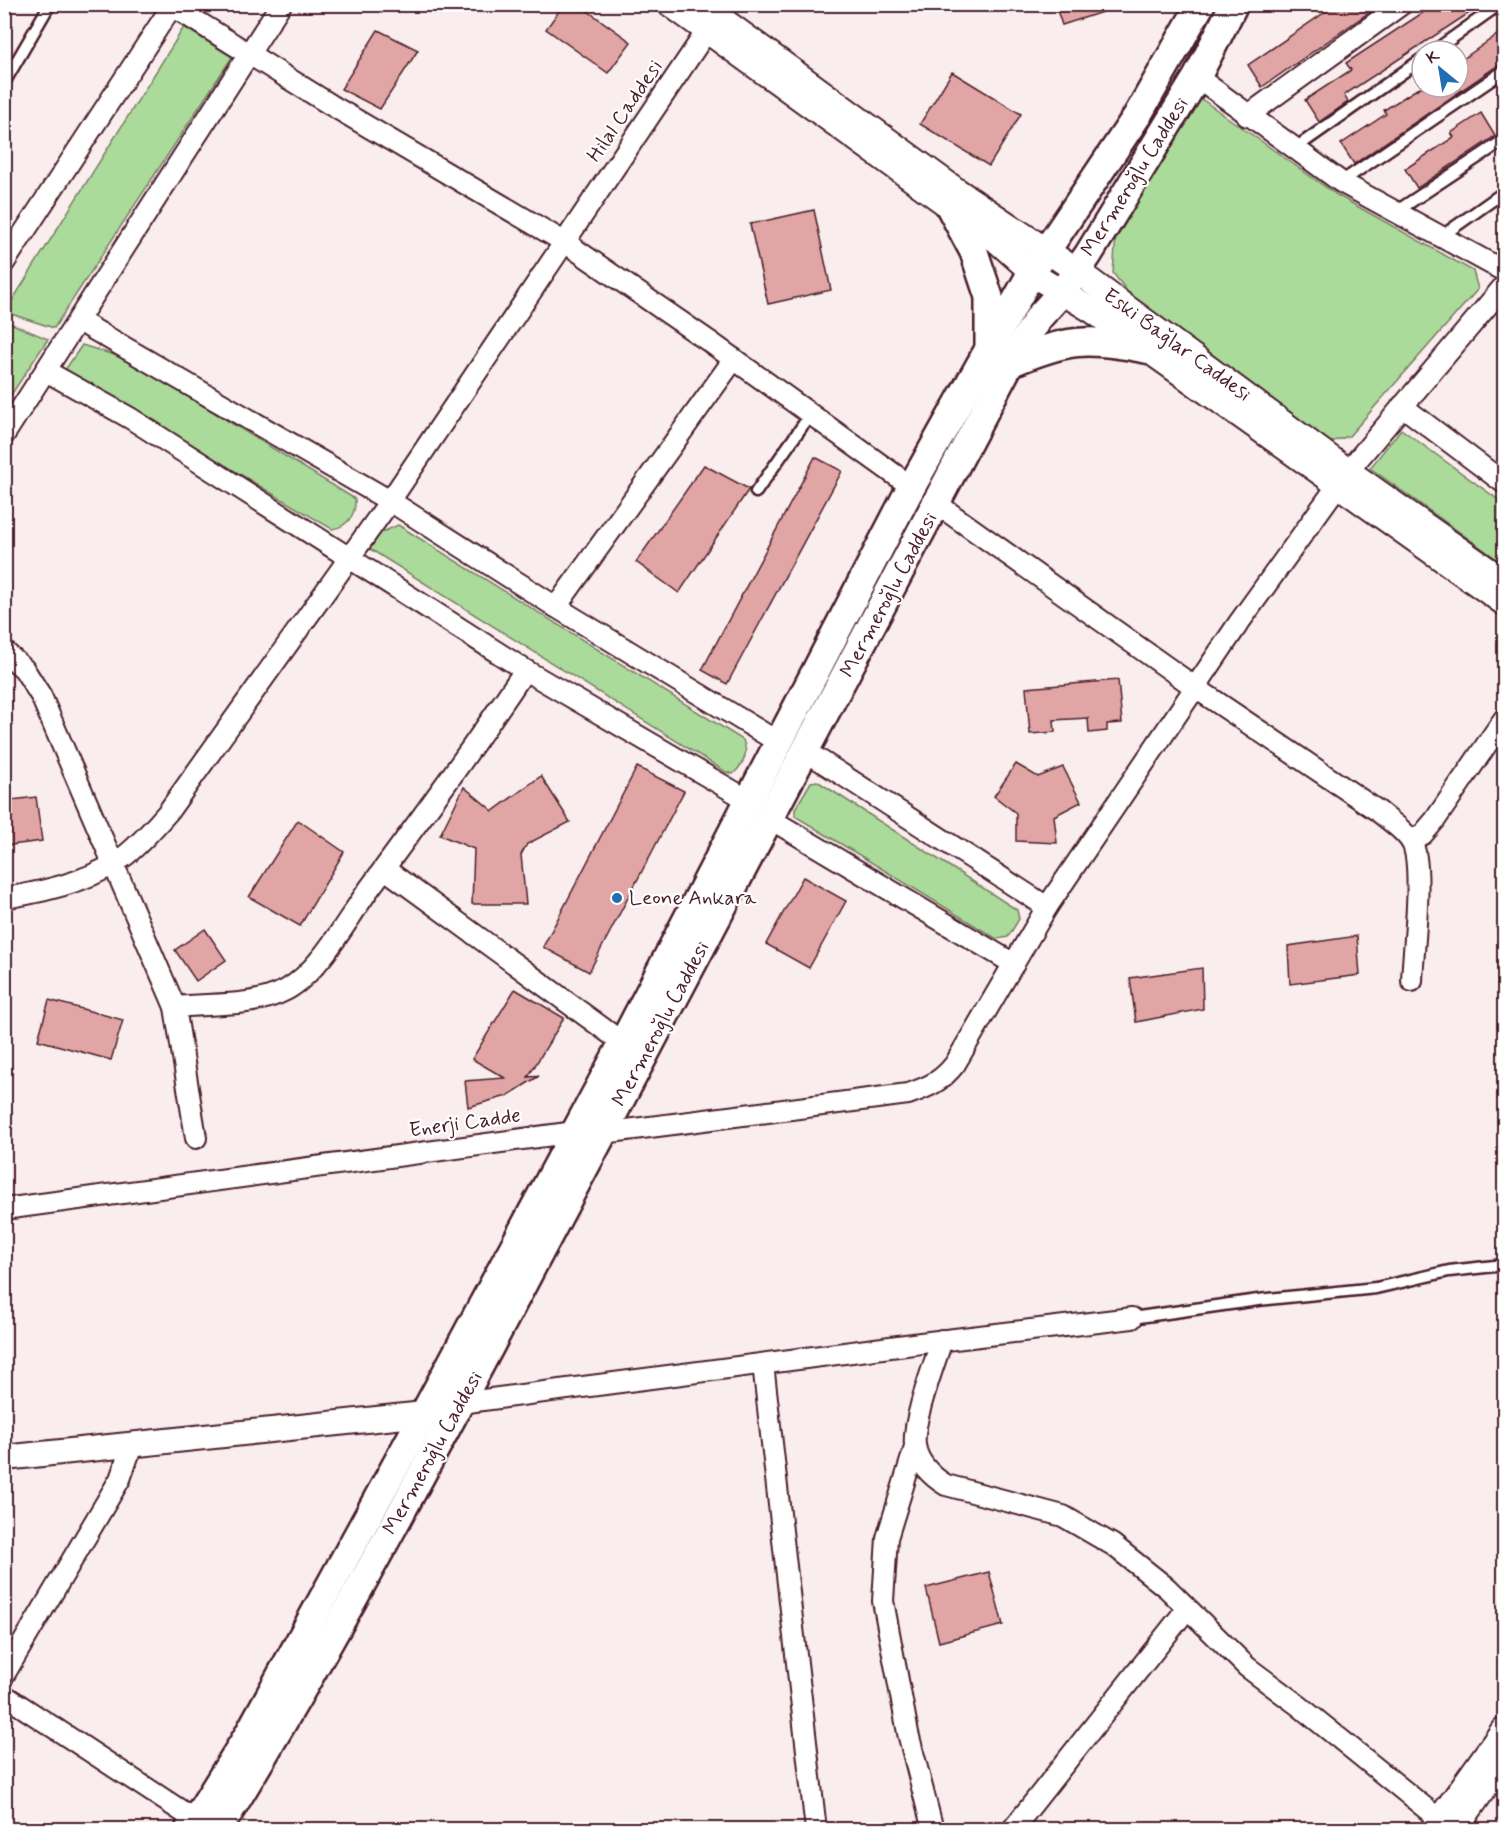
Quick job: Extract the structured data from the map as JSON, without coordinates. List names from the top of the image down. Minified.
{"streets":{"main road":["Mermeroğlu Caddesi"],"street":["Hilal Caddesi","Eski Bağlar Caddesi","Enerji Cadde"]},"crossings":[["Hilal Caddesi","Eski Bağlar Caddesi"],["Mermeroğlu Caddesi","Eski Bağlar Caddesi"],["Mermeroğlu Caddesi","Enerji Cadde"]],"places":["Leone Ankara"],"north":"top left"}
